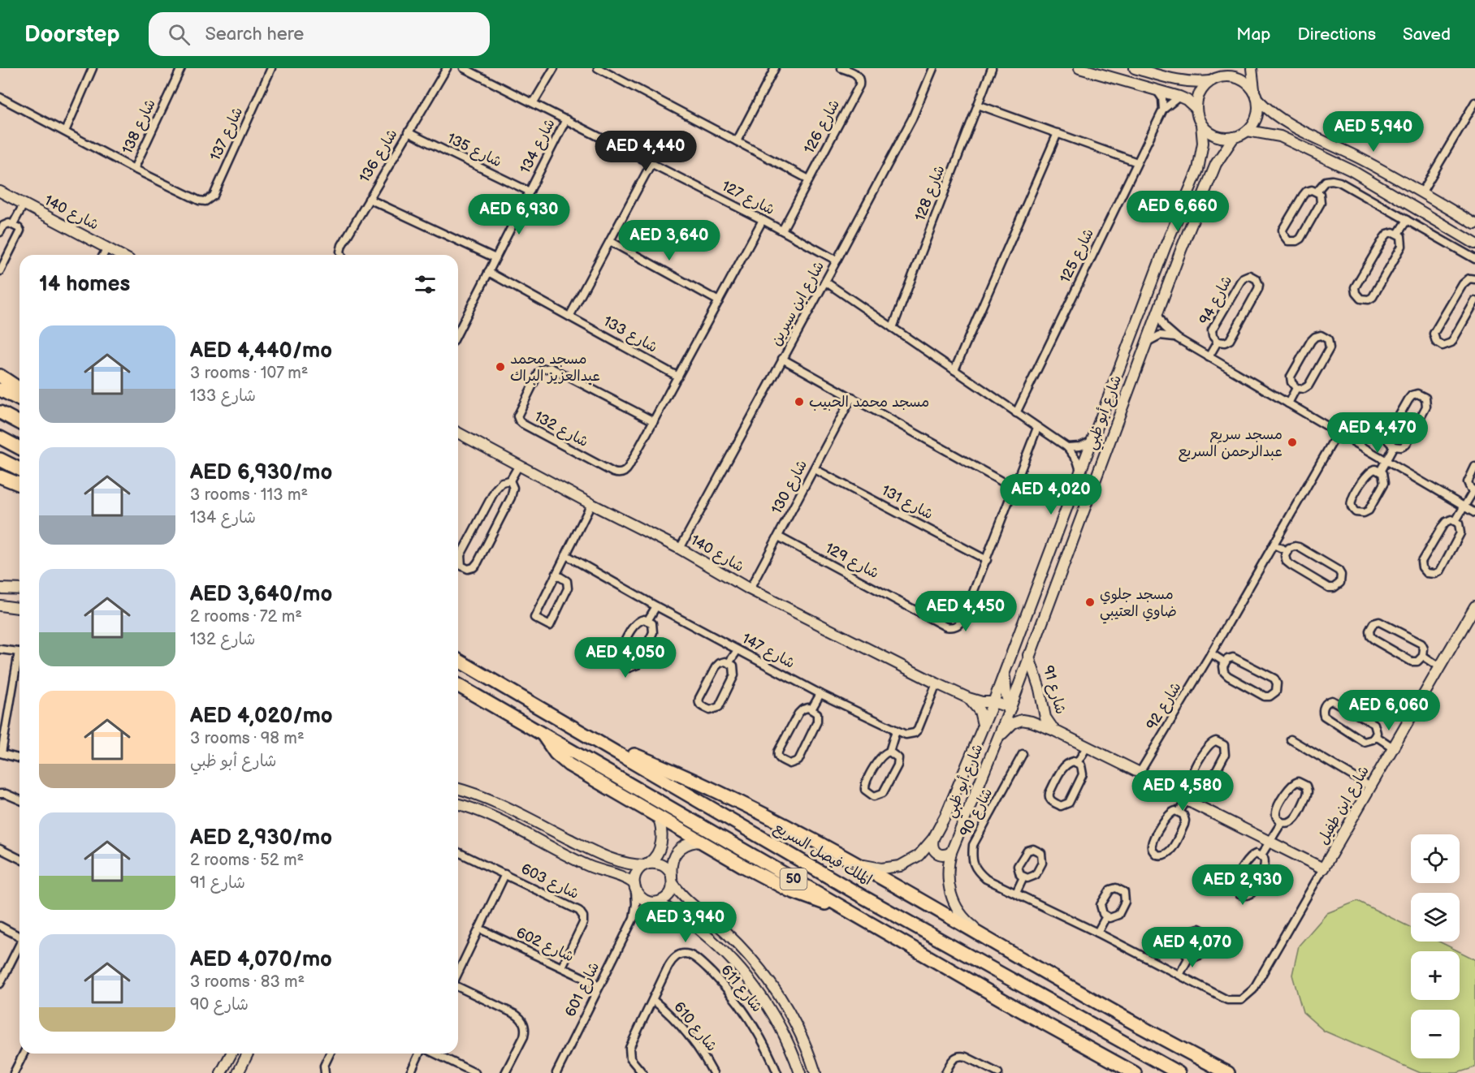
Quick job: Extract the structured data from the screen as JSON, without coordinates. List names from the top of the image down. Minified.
{"streets":{"highway":["الملك فيصل السريع","50"],"street":["شارع 138","شارع 126","شارع 137","شارع 134","شارع 135","شارع 136","شارع 128","شارع 127","شارع 140","شارع 125","شارع 94","شارع ابن سيرين","شارع 133","شارع أبو ظبي","شارع 132","شارع 130","شارع 131","شارع 129","شارع 147","شارع 91","شارع 92","شارع ابن طفيل","شارع 90","شارع 603","شارع 602","شارع 611","شارع 601","شارع 610"]},"crossings":[["شارع 138","شارع 137"],["شارع 126","شارع 127"],["شارع 134","شارع 135"],["شارع 134","شارع 127"],["شارع 134","شارع 133"],["شارع 135","شارع 136"],["شارع 127","شارع ابن سيرين"],["شارع 127","شارع 132"],["شارع 140","شارع ابن سيرين"],["شارع 140","شارع أبو ظبي"],["شارع 140","شارع 130"],["شارع 140","شارع 147"],["شارع 133","شارع 132"],["شارع أبو ظبي","شارع 91"],["شارع 130","شارع 131"],["شارع 130","شارع 129"],["شارع 131","شارع 129"],["شارع 91","شارع 92"],["شارع 91","شارع ابن طفيل"],["شارع ابن طفيل","شارع 90"],["شارع 603","شارع 602"],["شارع 602","شارع 601"],["شارع 611","شارع 610"]],"places":["مسجد محمد عبدالعزيز البراك","مسجد محمد الحبيب","مسجد سريع عبدالرحمن السريع","مسجد جلوي ضاوي العتيبي"],"page":{"header":"Doorstep","search":"Search here","nav":["Map","Directions","Saved"],"price":["AED 5,940","AED 4,440","AED 6,660","AED 6,930","AED 3,640","AED 4,470","AED 4,020","AED 4,450","AED 4,050","AED 6,060","AED 4,580","AED 2,930","AED 3,940","AED 4,070"],"heading":"14 homes","list":[{"name":"AED 4,440/mo","note":"3 rooms · 107 m² · شارع 133"},{"name":"AED 6,930/mo","note":"3 rooms · 113 m² · شارع 134"},{"name":"AED 3,640/mo","note":"2 rooms · 72 m² · شارع 132"},{"name":"AED 4,020/mo","note":"3 rooms · 98 m² · شارع أبو ظبي"},{"name":"AED 2,930/mo","note":"2 rooms · 52 m² · شارع 91"},{"name":"AED 4,070/mo","note":"3 rooms · 83 m² · شارع 90"}],"map_buttons":["+","−"]}}
